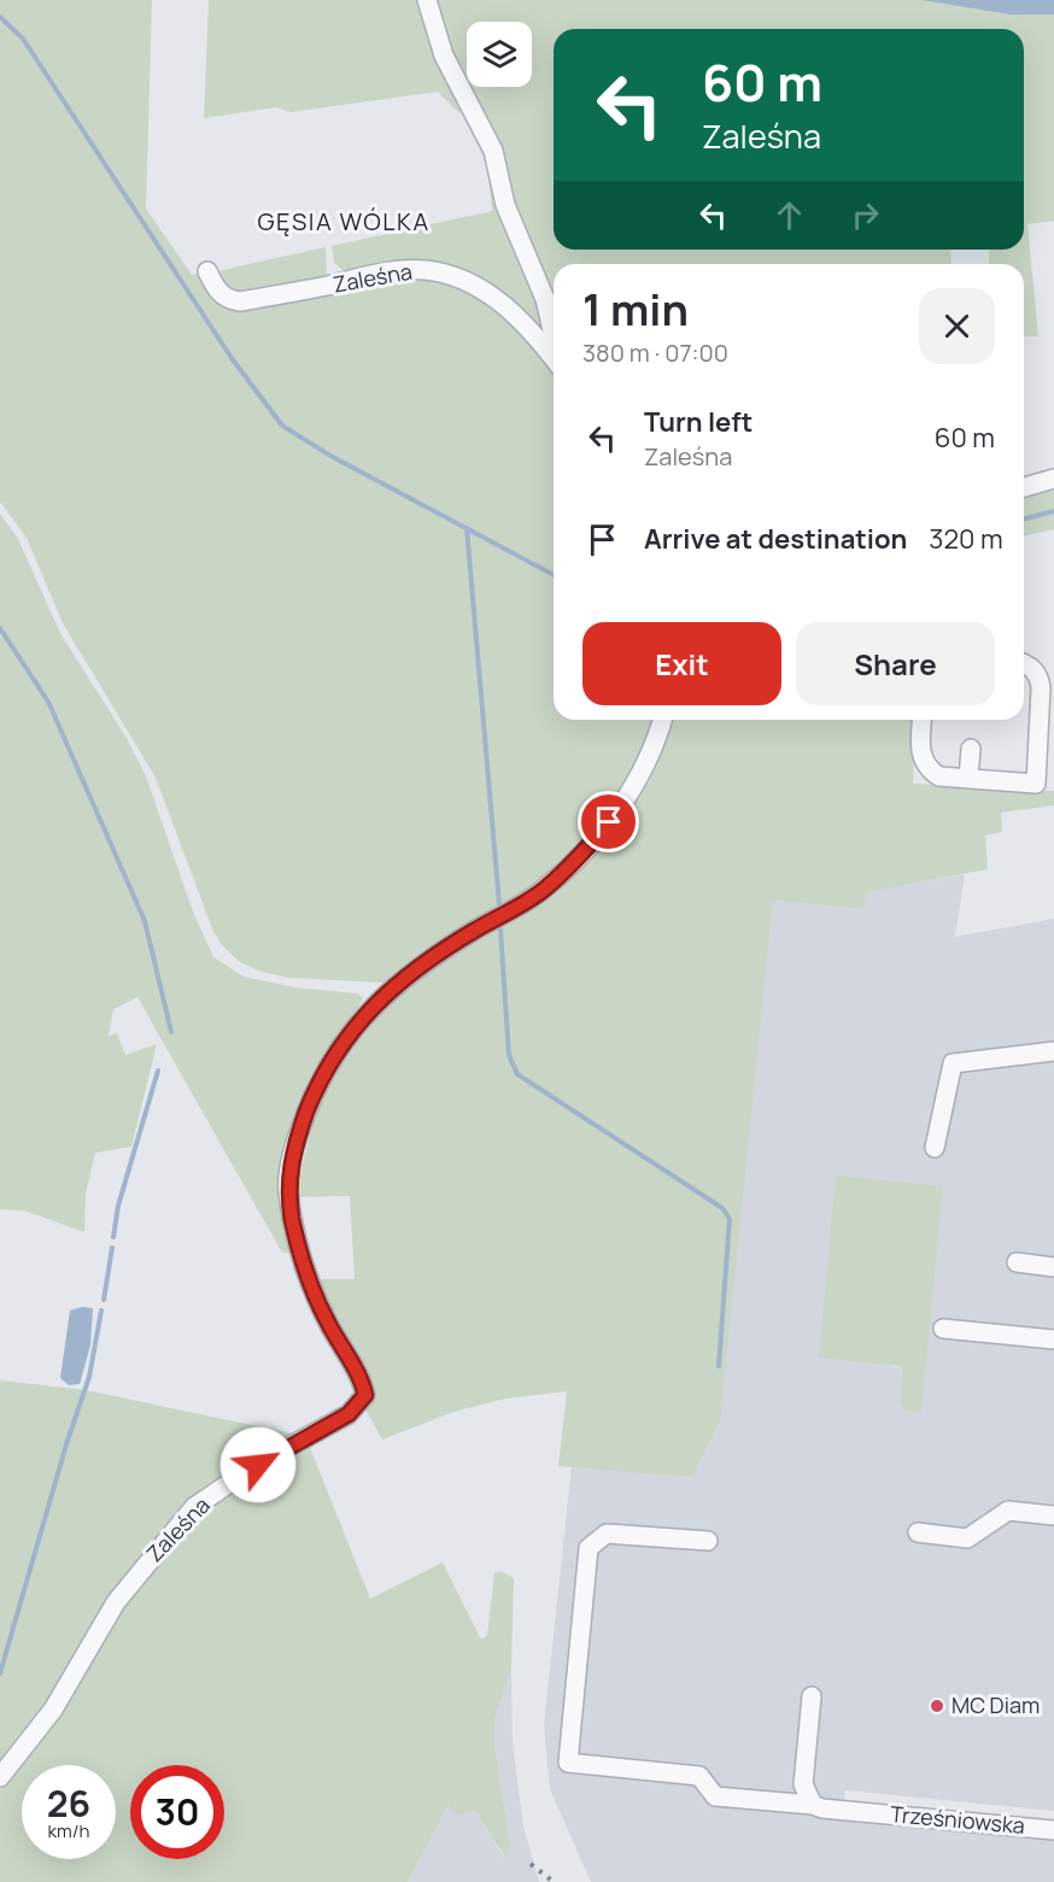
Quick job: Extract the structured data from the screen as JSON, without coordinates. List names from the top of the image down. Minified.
{"streets":{"street":["Zaleśna","Trześniowska"]},"districts":["GĘSIA WÓLKA"],"places":["MC Diam"],"page":{"turn":["60 m","Zaleśna"],"heading":["1 min","380 m · 07:00"],"list":[{"name":"Turn left","note":"Zaleśna","value":"60 m"},{"name":"Arrive at destination","value":"320 m"}],"buttons":["Exit","Share"],"speed":"26 km/h","limit":"30"}}
